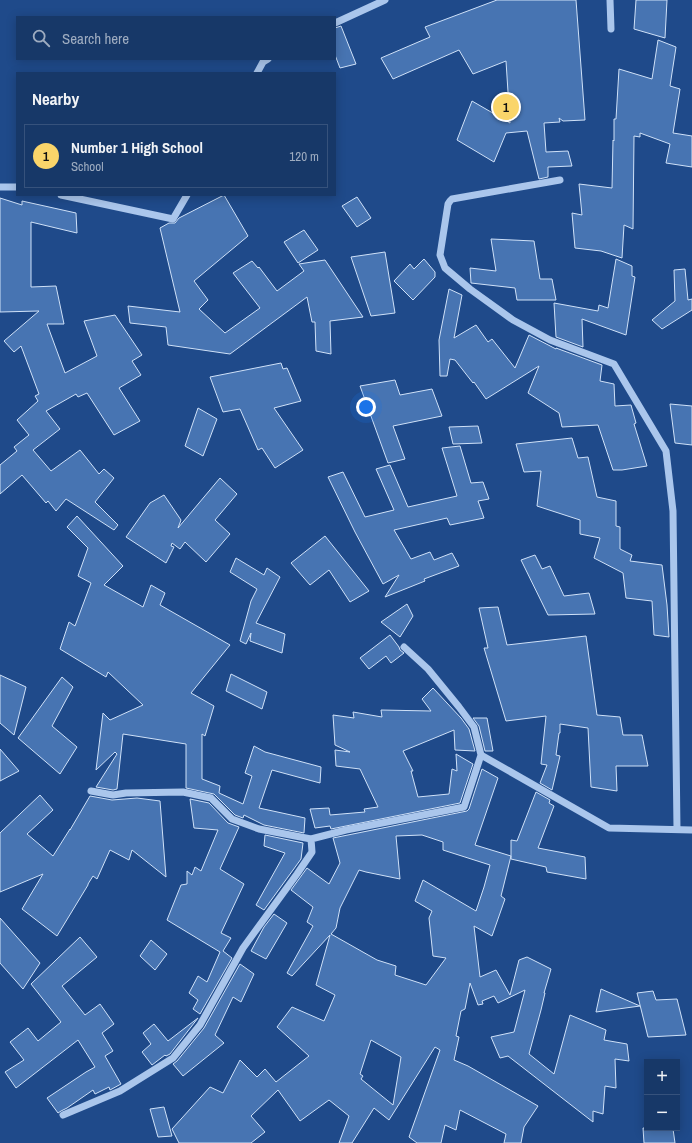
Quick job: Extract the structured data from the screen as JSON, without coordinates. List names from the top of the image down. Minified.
{"page":{"search":"Search here","heading":"Nearby","pins":"1","list":[{"mark":"1","name":"Number 1 High School","note":"School","value":"120 m"}],"map_buttons":["+","−"]}}
